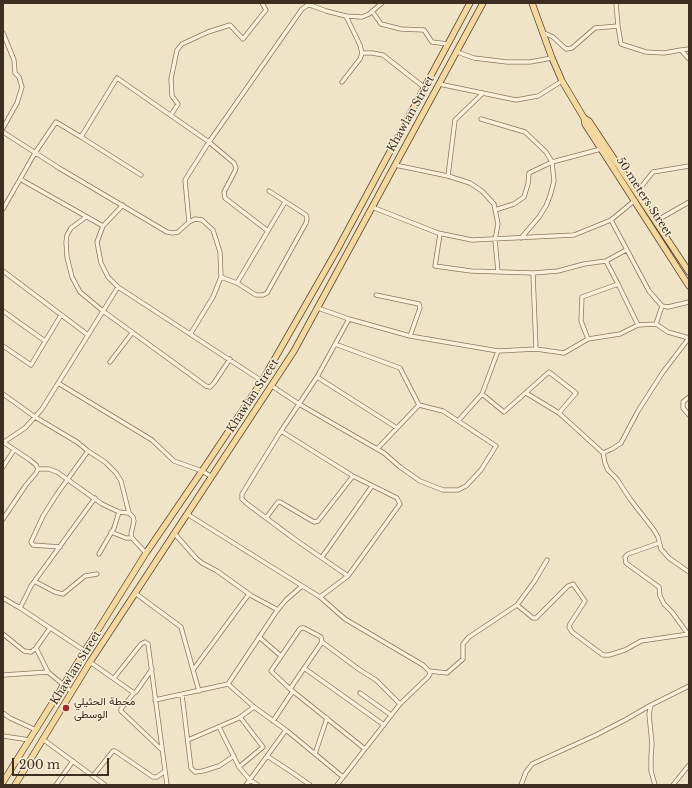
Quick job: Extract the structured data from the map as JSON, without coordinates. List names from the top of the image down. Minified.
{"streets":{"main road":["Khawlan Street","50 meters Street"]},"places":["محطة الحثيلي الوسطى"],"scale_bar":"200 m"}
